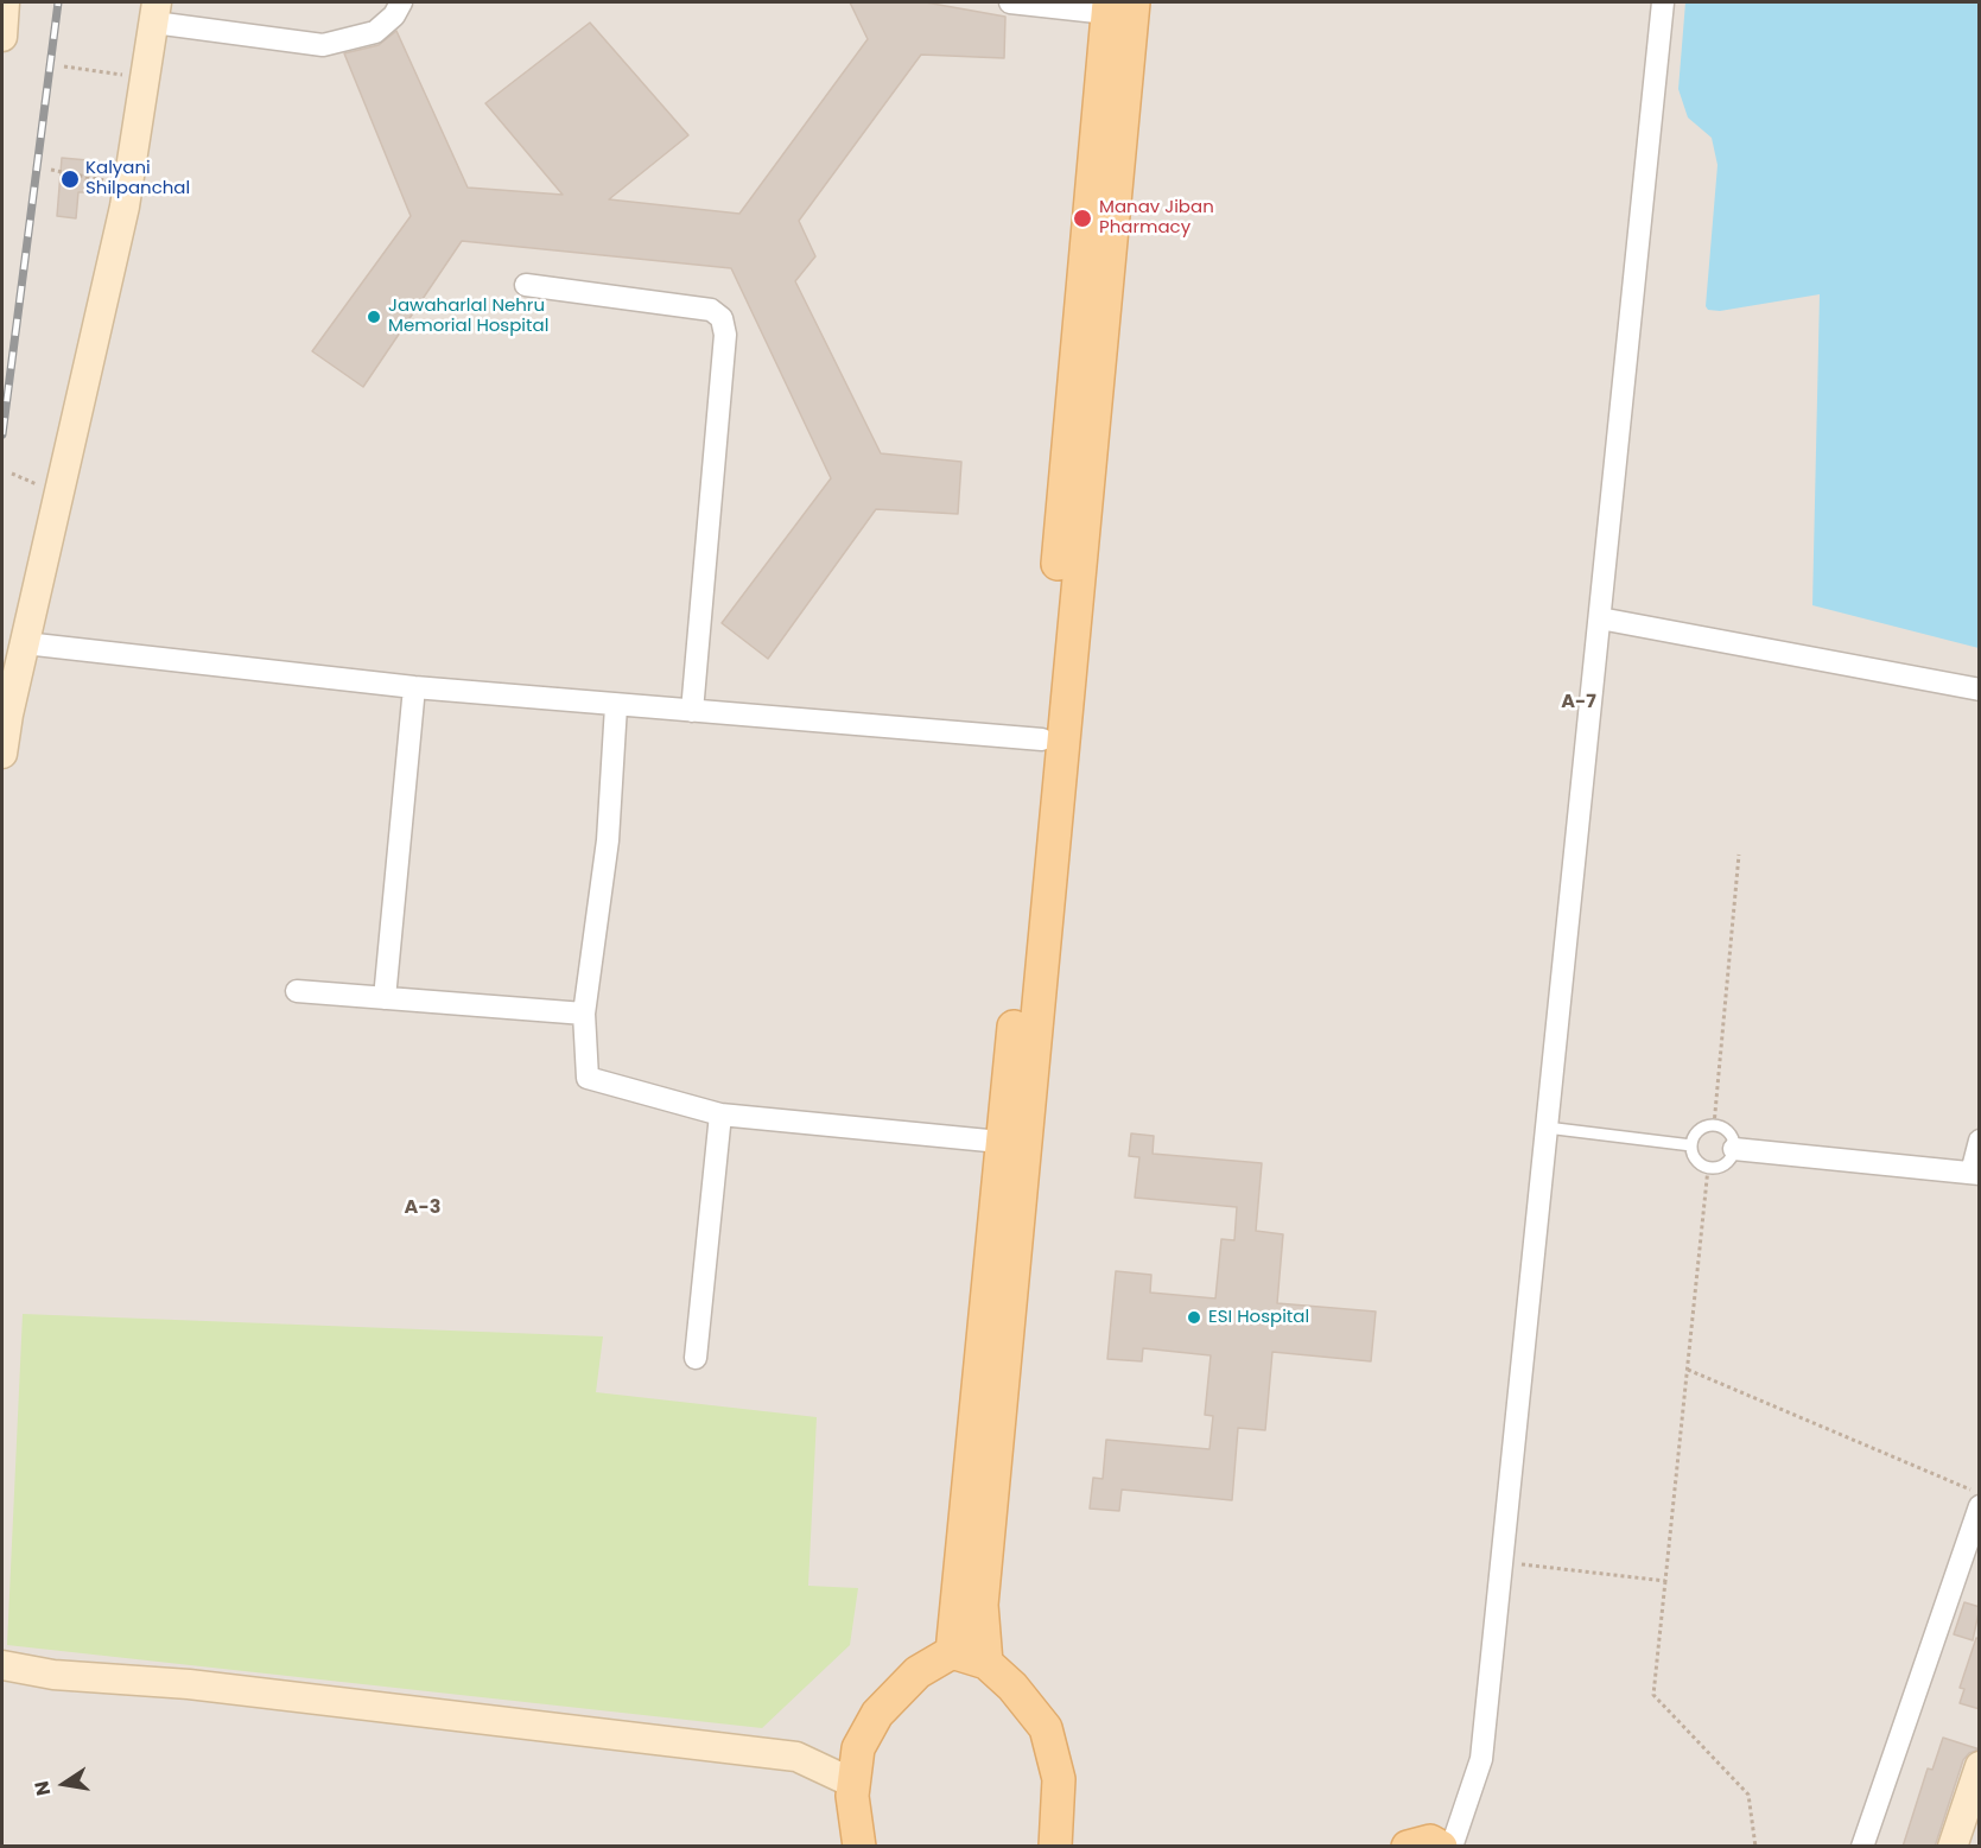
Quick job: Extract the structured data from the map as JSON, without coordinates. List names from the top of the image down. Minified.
{"districts":["A-7","A-3"],"places":["Kalyani Shilpanchal","Manav Jiban Pharmacy","Jawaharlal Nehru Memorial Hospital","ESI Hospital"],"north":"left"}
